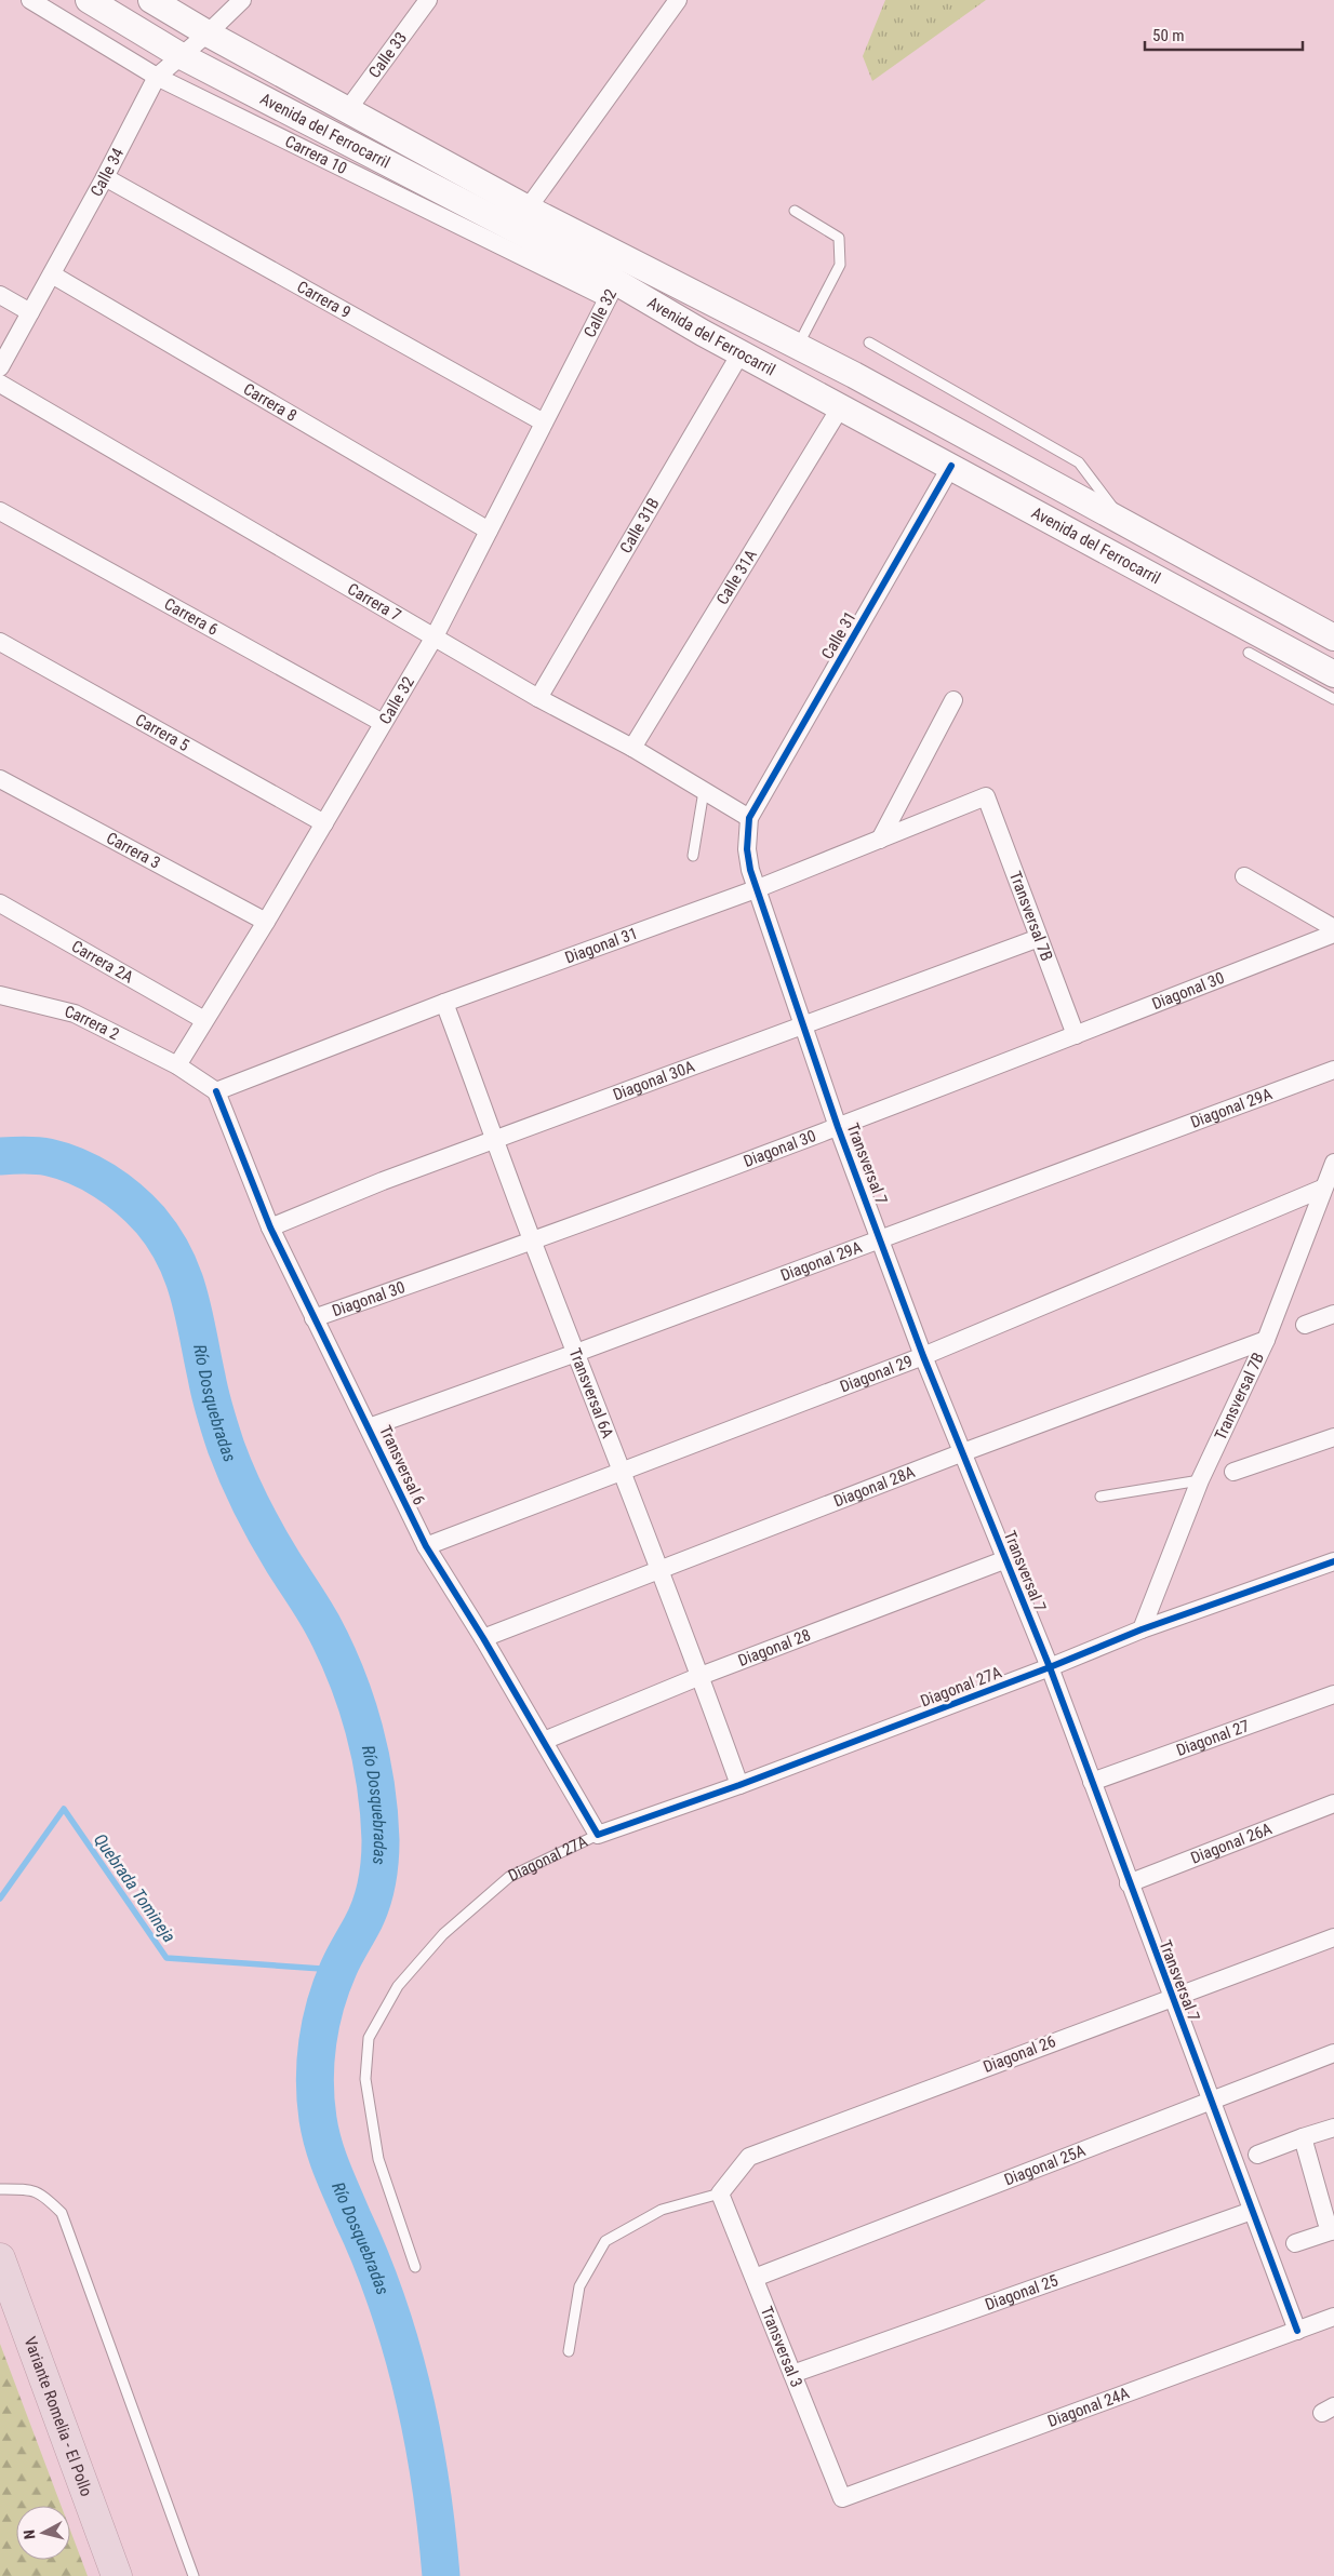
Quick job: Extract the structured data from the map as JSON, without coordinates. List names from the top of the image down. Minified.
{"streets":{"highway":["Variante Romelia - El Pollo"],"main road":["Avenida del Ferrocarril"],"street":["Calle 33","Carrera 10","Calle 34","Carrera 9","Calle 32","Carrera 8","Calle 31B","Calle 31A","Carrera 7","Carrera 6","Calle 31","Carrera 5","Carrera 3","Transversal 7B","Diagonal 31","Carrera 2A","Diagonal 30","Carrera 2","Diagonal 30A","Diagonal 29A","Transversal 7","Diagonal 29","Transversal 6A","Transversal 6","Diagonal 28A","Diagonal 28","Diagonal 27A","Diagonal 27","Diagonal 26A","Diagonal 26","Diagonal 25A","Diagonal 25","Transversal 3","Diagonal 24A"]},"crossings":[["Calle 33","Avenida del Ferrocarril"],["Avenida del Ferrocarril","Carrera 10"],["Avenida del Ferrocarril","Calle 34"],["Avenida del Ferrocarril","Calle 32"],["Avenida del Ferrocarril","Calle 31B"],["Avenida del Ferrocarril","Calle 31A"],["Avenida del Ferrocarril","Calle 31"],["Carrera 10","Calle 34"],["Carrera 10","Calle 32"],["Calle 34","Carrera 9"],["Calle 34","Carrera 8"],["Carrera 9","Calle 32"],["Calle 32","Carrera 8"],["Calle 32","Carrera 7"],["Calle 32","Carrera 6"],["Calle 32","Carrera 5"],["Calle 32","Carrera 3"],["Calle 32","Carrera 2A"],["Calle 32","Carrera 2"],["Calle 31B","Carrera 7"],["Calle 31A","Carrera 7"],["Carrera 7","Calle 31"],["Carrera 7","Transversal 7"],["Calle 31","Transversal 7"],["Transversal 7B","Diagonal 31"],["Transversal 7B","Diagonal 30"],["Transversal 7B","Diagonal 30A"],["Transversal 7B","Diagonal 29"],["Transversal 7B","Diagonal 28A"],["Transversal 7B","Diagonal 27A"],["Diagonal 31","Transversal 7"],["Diagonal 31","Transversal 6A"],["Diagonal 31","Transversal 6"],["Diagonal 30","Transversal 7"],["Diagonal 30","Transversal 6A"],["Diagonal 30","Transversal 6"],["Diagonal 30A","Transversal 7"],["Diagonal 30A","Transversal 6A"],["Diagonal 30A","Transversal 6"],["Diagonal 29A","Transversal 7"],["Diagonal 29A","Transversal 6A"],["Diagonal 29A","Transversal 6"],["Transversal 7","Diagonal 29"],["Transversal 7","Diagonal 28A"],["Transversal 7","Diagonal 28"],["Transversal 7","Diagonal 27A"],["Transversal 7","Diagonal 27"],["Transversal 7","Diagonal 26A"],["Transversal 7","Diagonal 26"],["Transversal 7","Diagonal 25A"],["Transversal 7","Diagonal 25"],["Transversal 7","Diagonal 24A"],["Diagonal 29","Transversal 6A"],["Diagonal 29","Transversal 6"],["Transversal 6A","Diagonal 28A"],["Transversal 6A","Diagonal 28"],["Transversal 6A","Diagonal 27A"],["Transversal 6","Diagonal 28A"],["Transversal 6","Diagonal 28"],["Transversal 6","Diagonal 27A"],["Diagonal 26","Transversal 3"],["Diagonal 25A","Transversal 3"],["Diagonal 25","Transversal 3"],["Transversal 3","Diagonal 24A"]],"water":["Río Dosquebradas","Quebrada Tomineja"],"scale_bar":"50 m","north":"left"}
